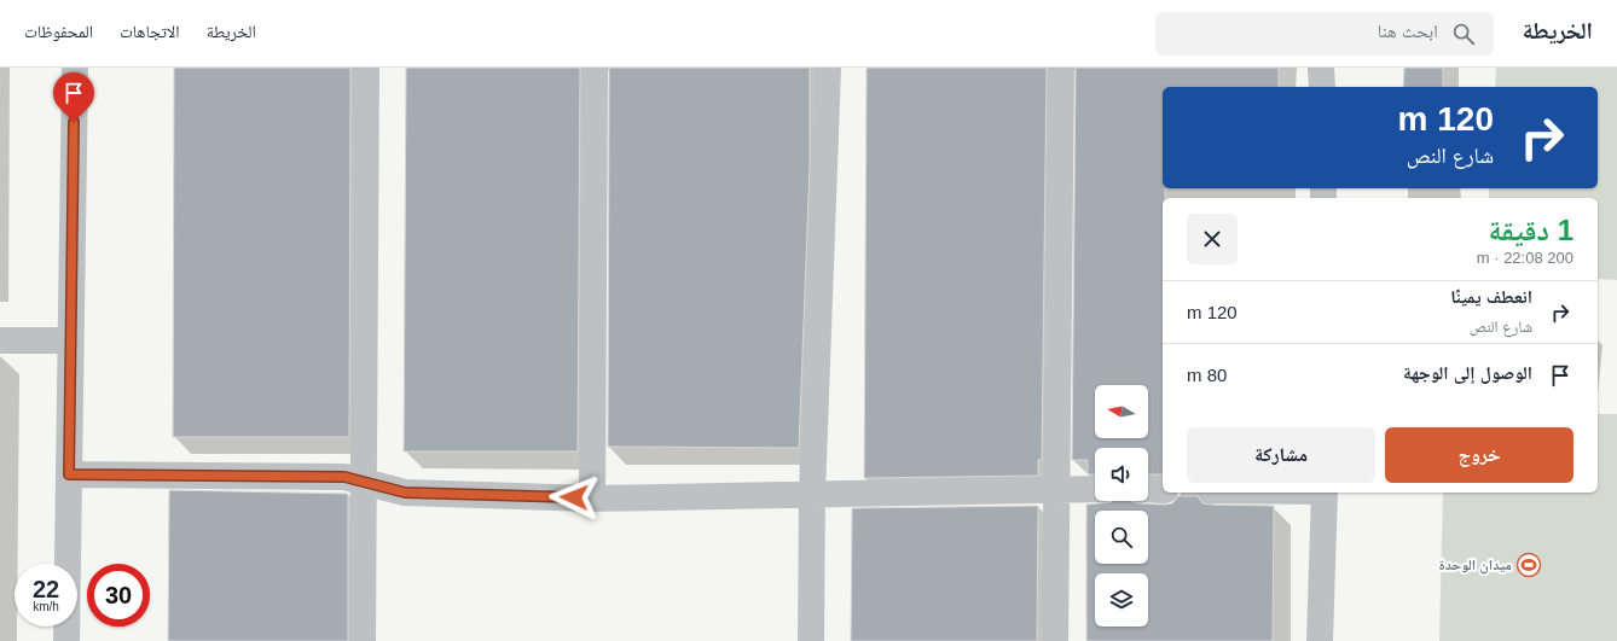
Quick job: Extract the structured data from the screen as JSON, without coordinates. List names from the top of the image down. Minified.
{"places":{"sports":["ميدان الوحدة"]},"north":"left","page":{"header":"الخريطة","search":"ابحث هنا","nav":["الخريطة","الاتجاهات","المحفوظات"],"turn":["120 m","شارع النص"],"heading":["1 دقيقة","200 m · 22:08"],"list":[{"name":"انعطف يمينًا","note":"شارع النص","value":"120 m"},{"name":"الوصول إلى الوجهة","value":"80 m"}],"buttons":["خروج","مشاركة"],"speed":"22 km/h","limit":"30"}}
